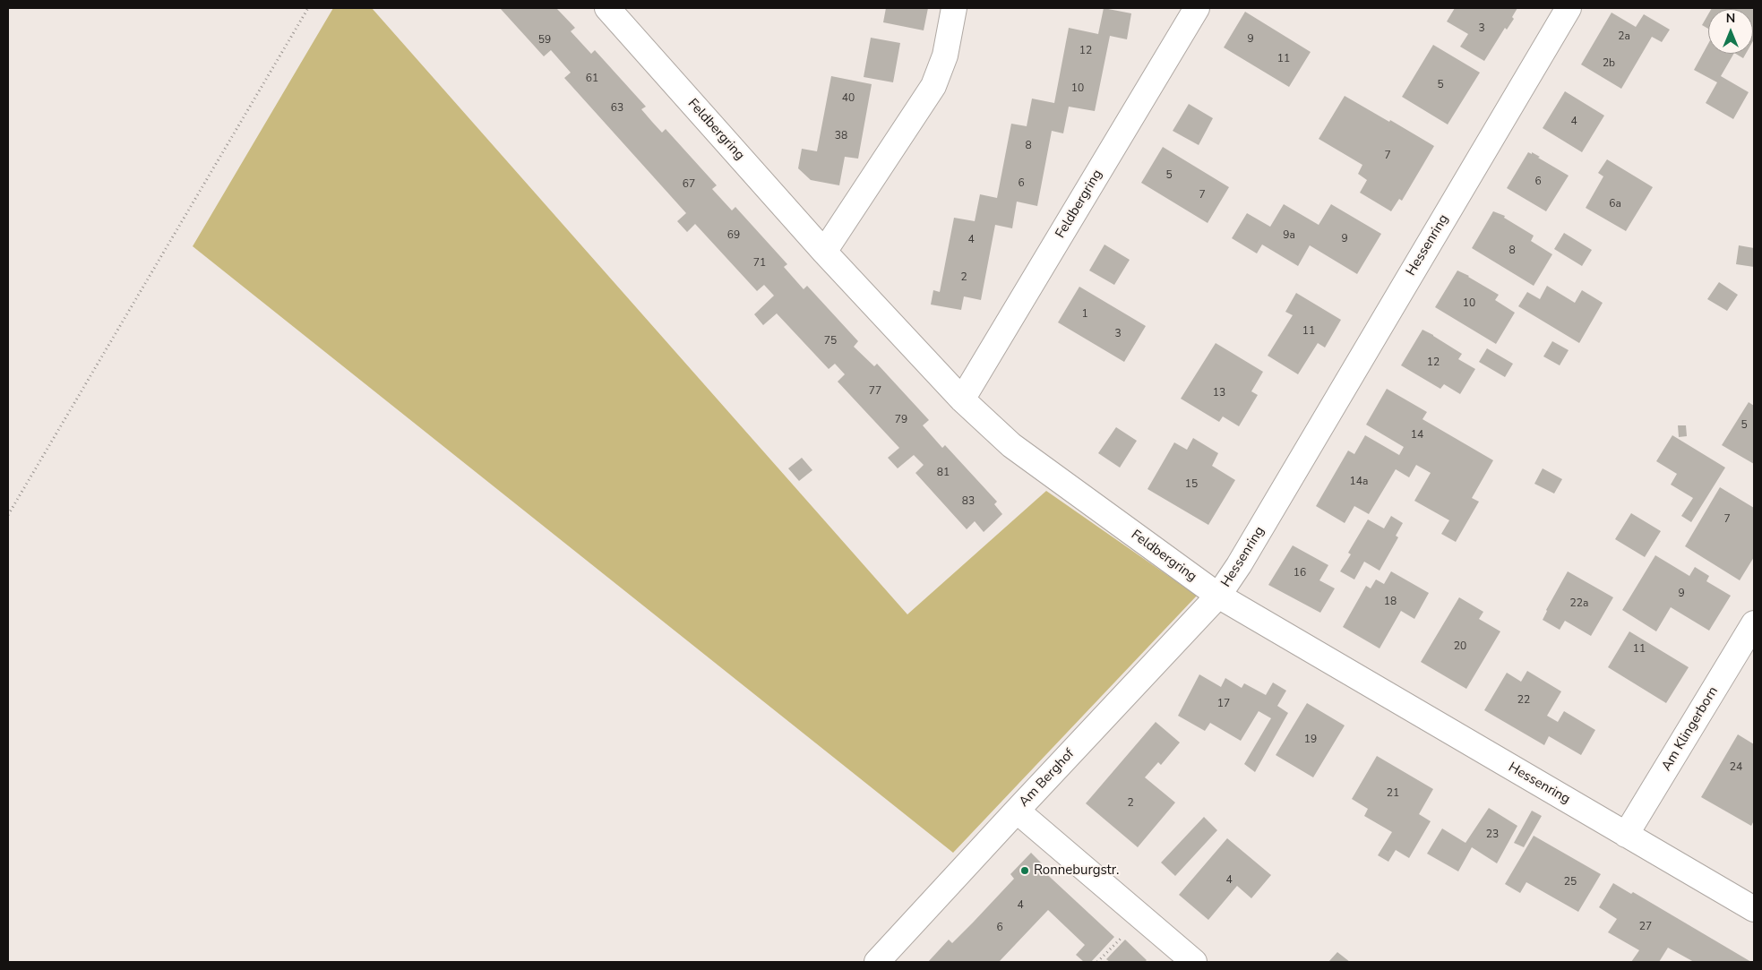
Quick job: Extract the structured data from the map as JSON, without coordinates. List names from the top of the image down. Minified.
{"streets":{"street":["Feldbergring","Hessenring","Am Klingerborn","Am Berghof"]},"crossings":[["Feldbergring","Hessenring"],["Feldbergring","Am Berghof"],["Hessenring","Am Klingerborn"],["Hessenring","Am Berghof"]],"places":["Ronneburgstr."],"house_numbers":["3","2a","9","59","12","11","2b","61","5","10","40","63","4","38","8","7","5","6","6","67","7","6a","69","9a","9","4","8","71","2","10","1","11","3","75","12","77","13","79","5","14","81","14a","15","83","7","16","9","18","22a","20","11","22","17","19","24","21","2","23","4","25","4","27","6"],"north":"top"}
